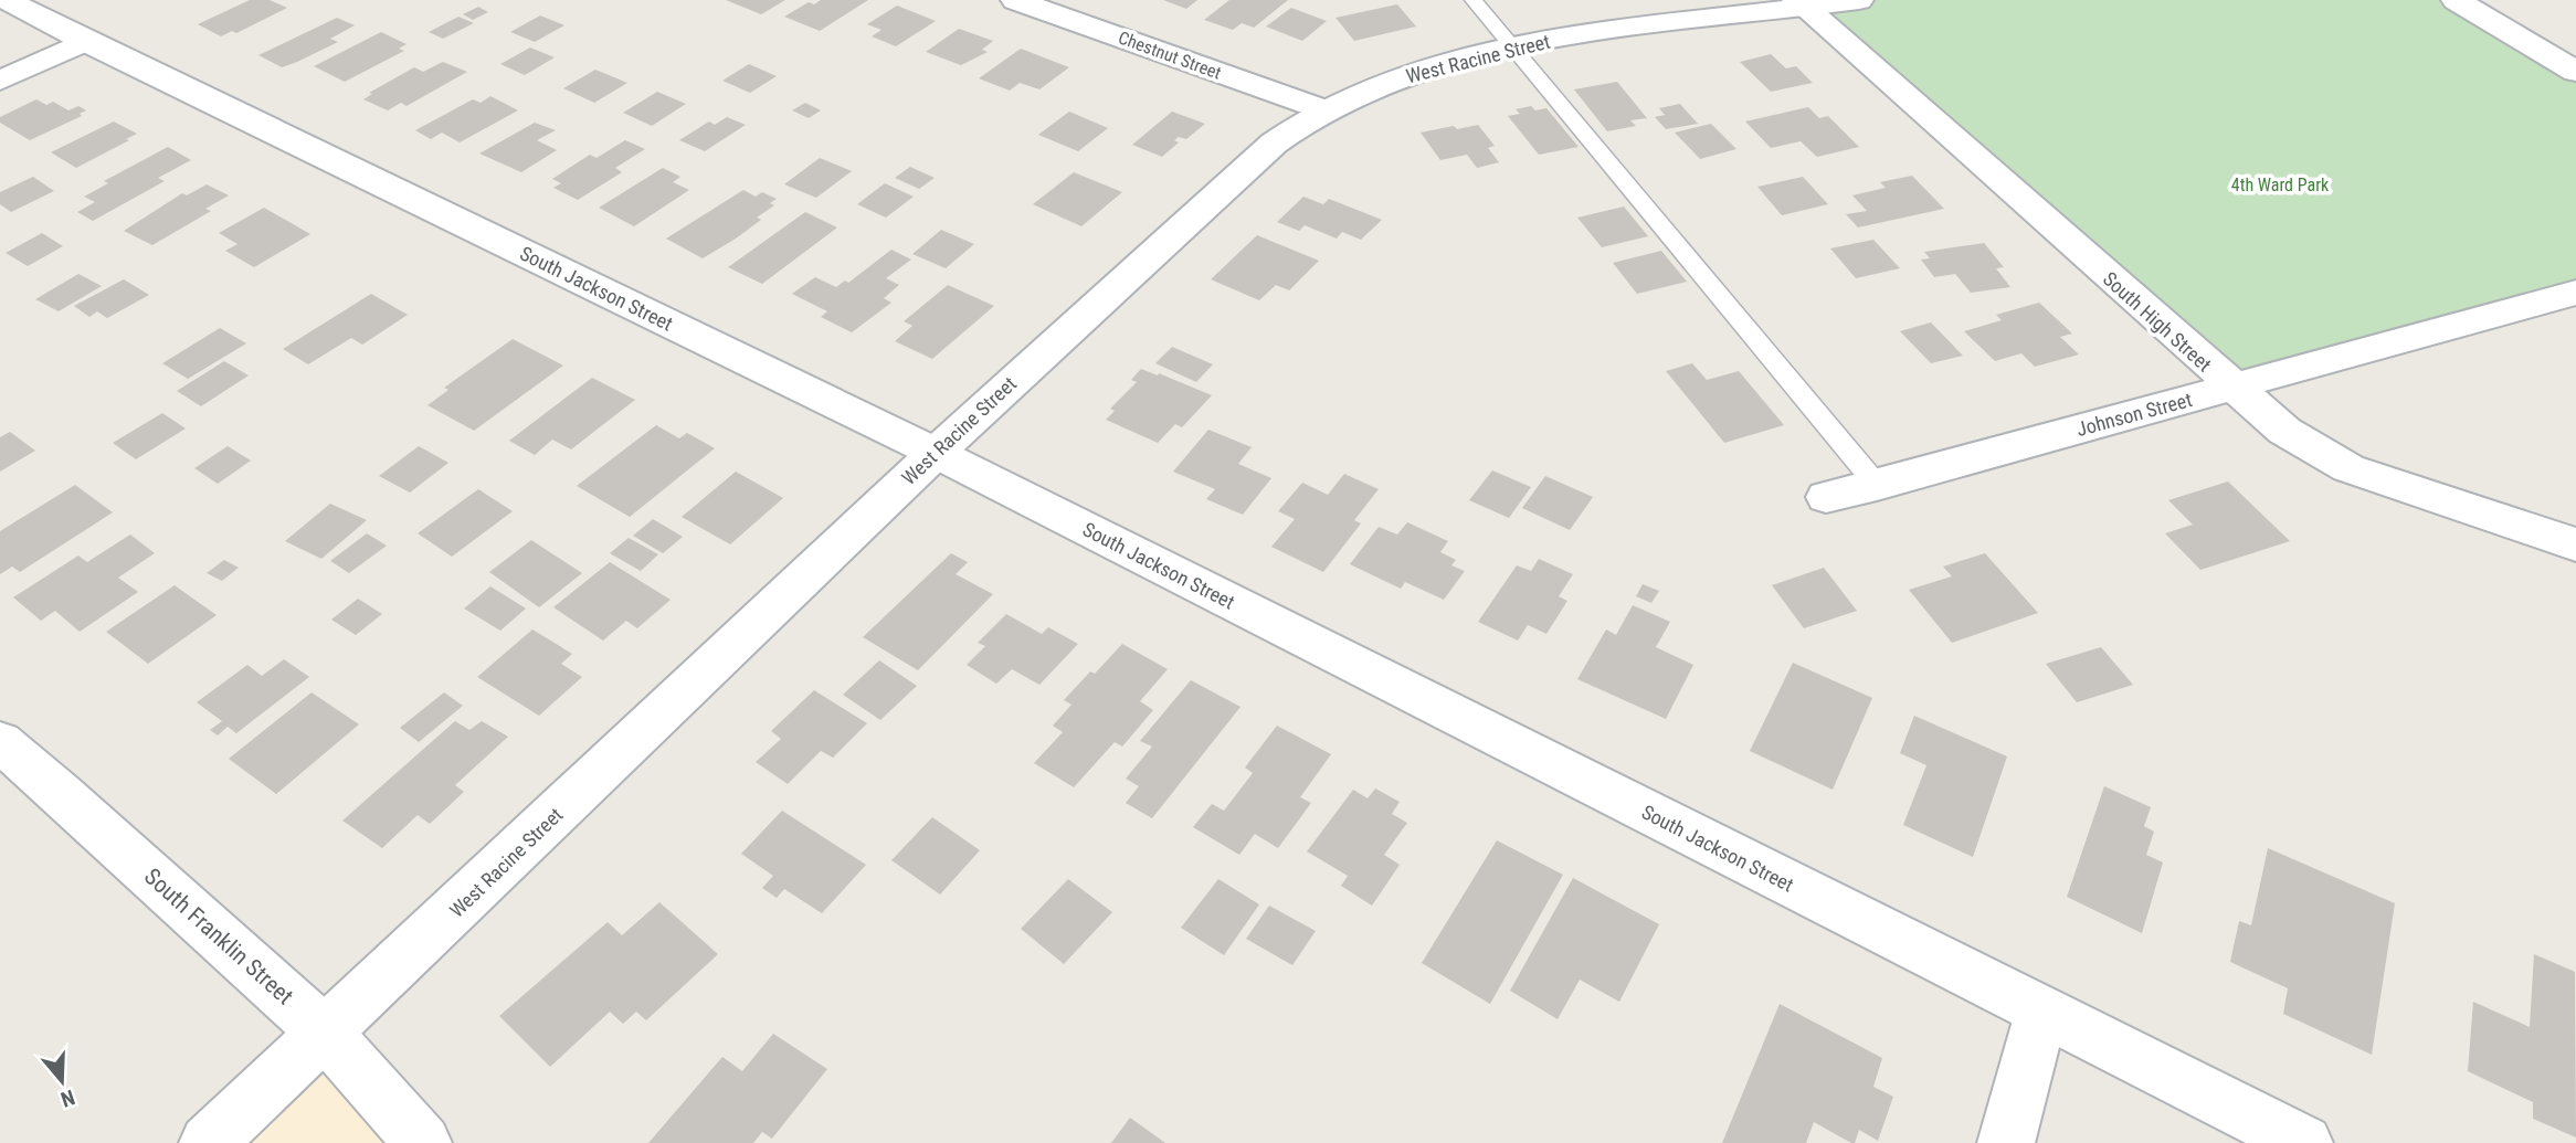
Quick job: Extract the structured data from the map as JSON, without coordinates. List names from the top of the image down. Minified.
{"streets":{"street":["Chestnut Street","West Racine Street","South Jackson Street","South High Street","Johnson Street","South Franklin Street"]},"crossings":[["Chestnut Street","West Racine Street"],["West Racine Street","South Jackson Street"],["West Racine Street","South High Street"],["West Racine Street","South Franklin Street"],["South High Street","Johnson Street"]],"parks":["4th Ward Park"],"north":"bottom"}
